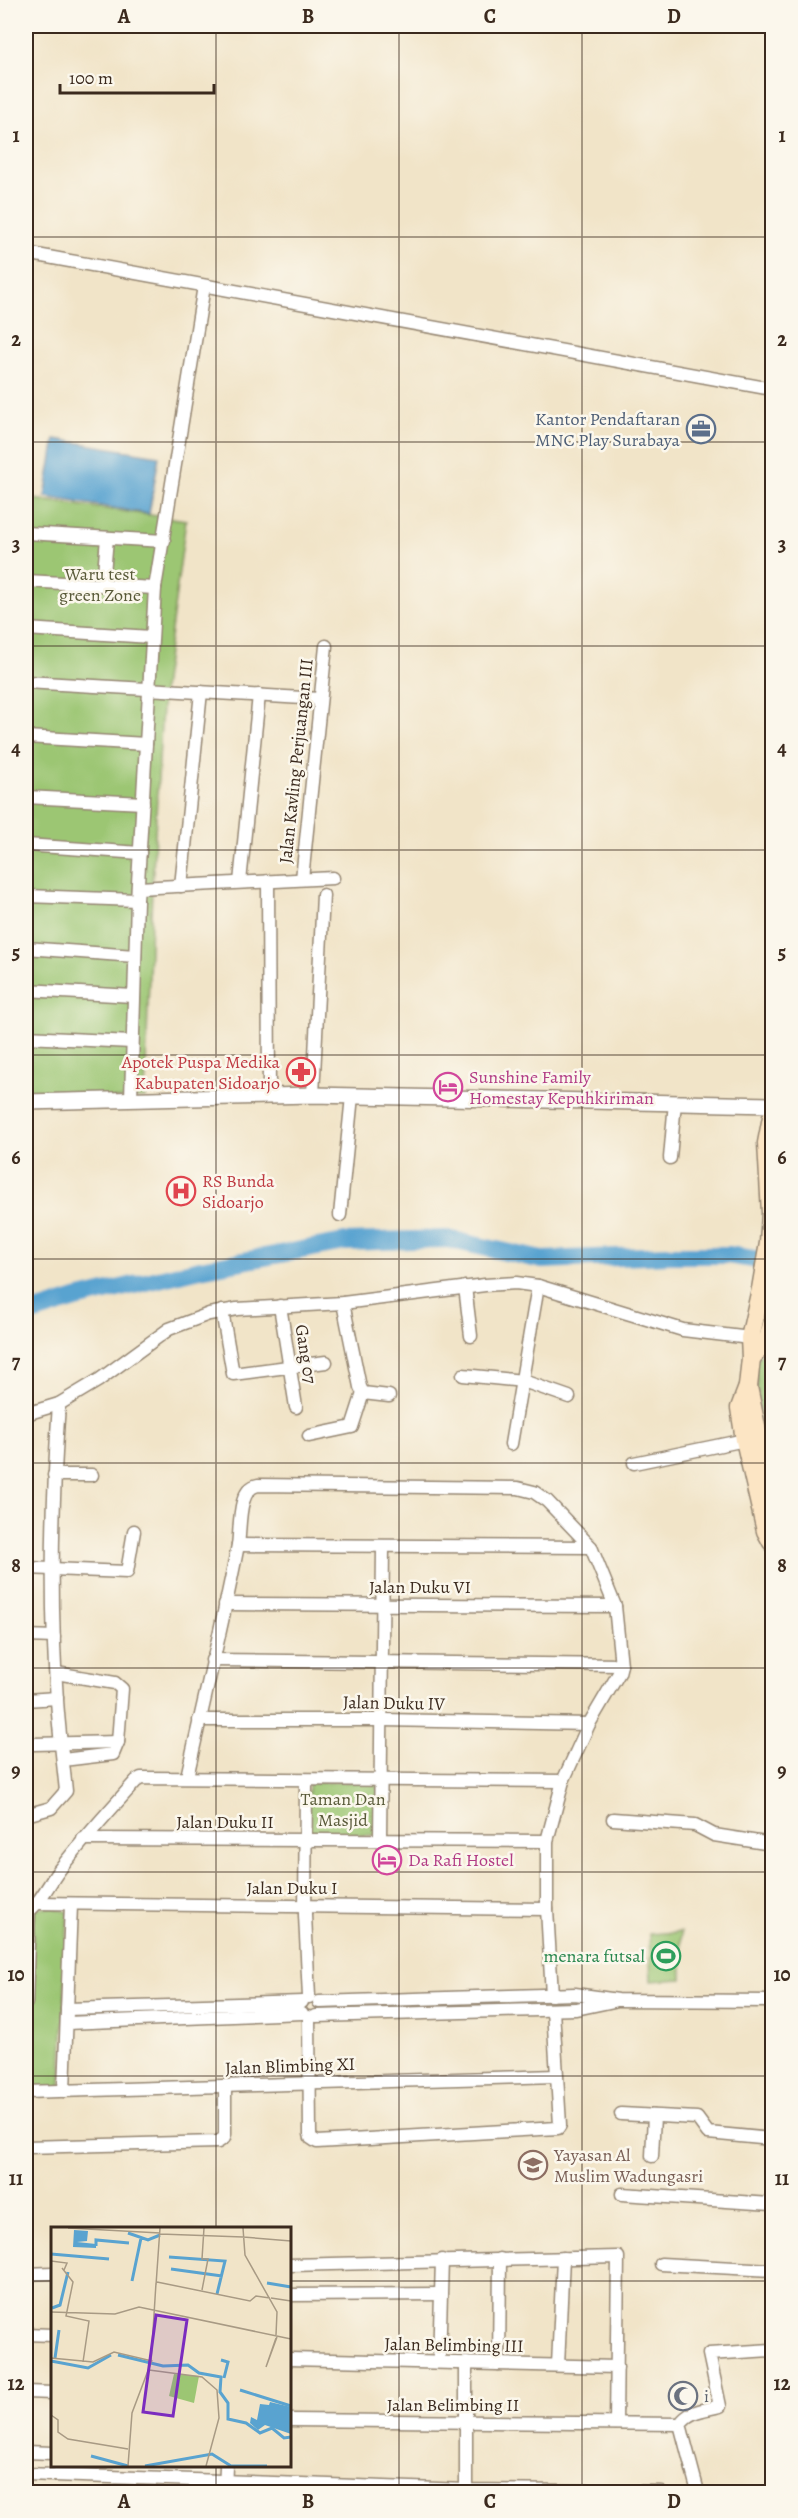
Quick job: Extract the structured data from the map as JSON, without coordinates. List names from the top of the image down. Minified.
{"streets":{"street":["Jalan Kavling Perjuangan III","Gang 07","Jalan Duku VI","Jalan Duku IV","Jalan Duku II","Jalan Duku I","Jalan Blimbing XI","Jalan Belimbing III","Jalan Belimbing II"]},"parks":["Waru test green Zone","Taman Dan Masjid"],"places":{"office":["Kantor Pendaftaran MNC Play Surabaya"],"pharmacy":["Apotek Puspa Medika Kabupaten Sidoarjo"],"hotel":["Sunshine Family Homestay Kepuhkiriman","Da Rafi Hostel"],"hospital":["RS Bunda Sidoarjo"],"sports":["menara futsal"],"school or university":["Yayasan Al Muslim Wadungasri"],"mosque":["i"]},"scale_bar":"100 m","grid":{"columns":["A","B","C","D"],"rows":["1","2","3","4","5","6","7","8","9","10","11","12"]}}
